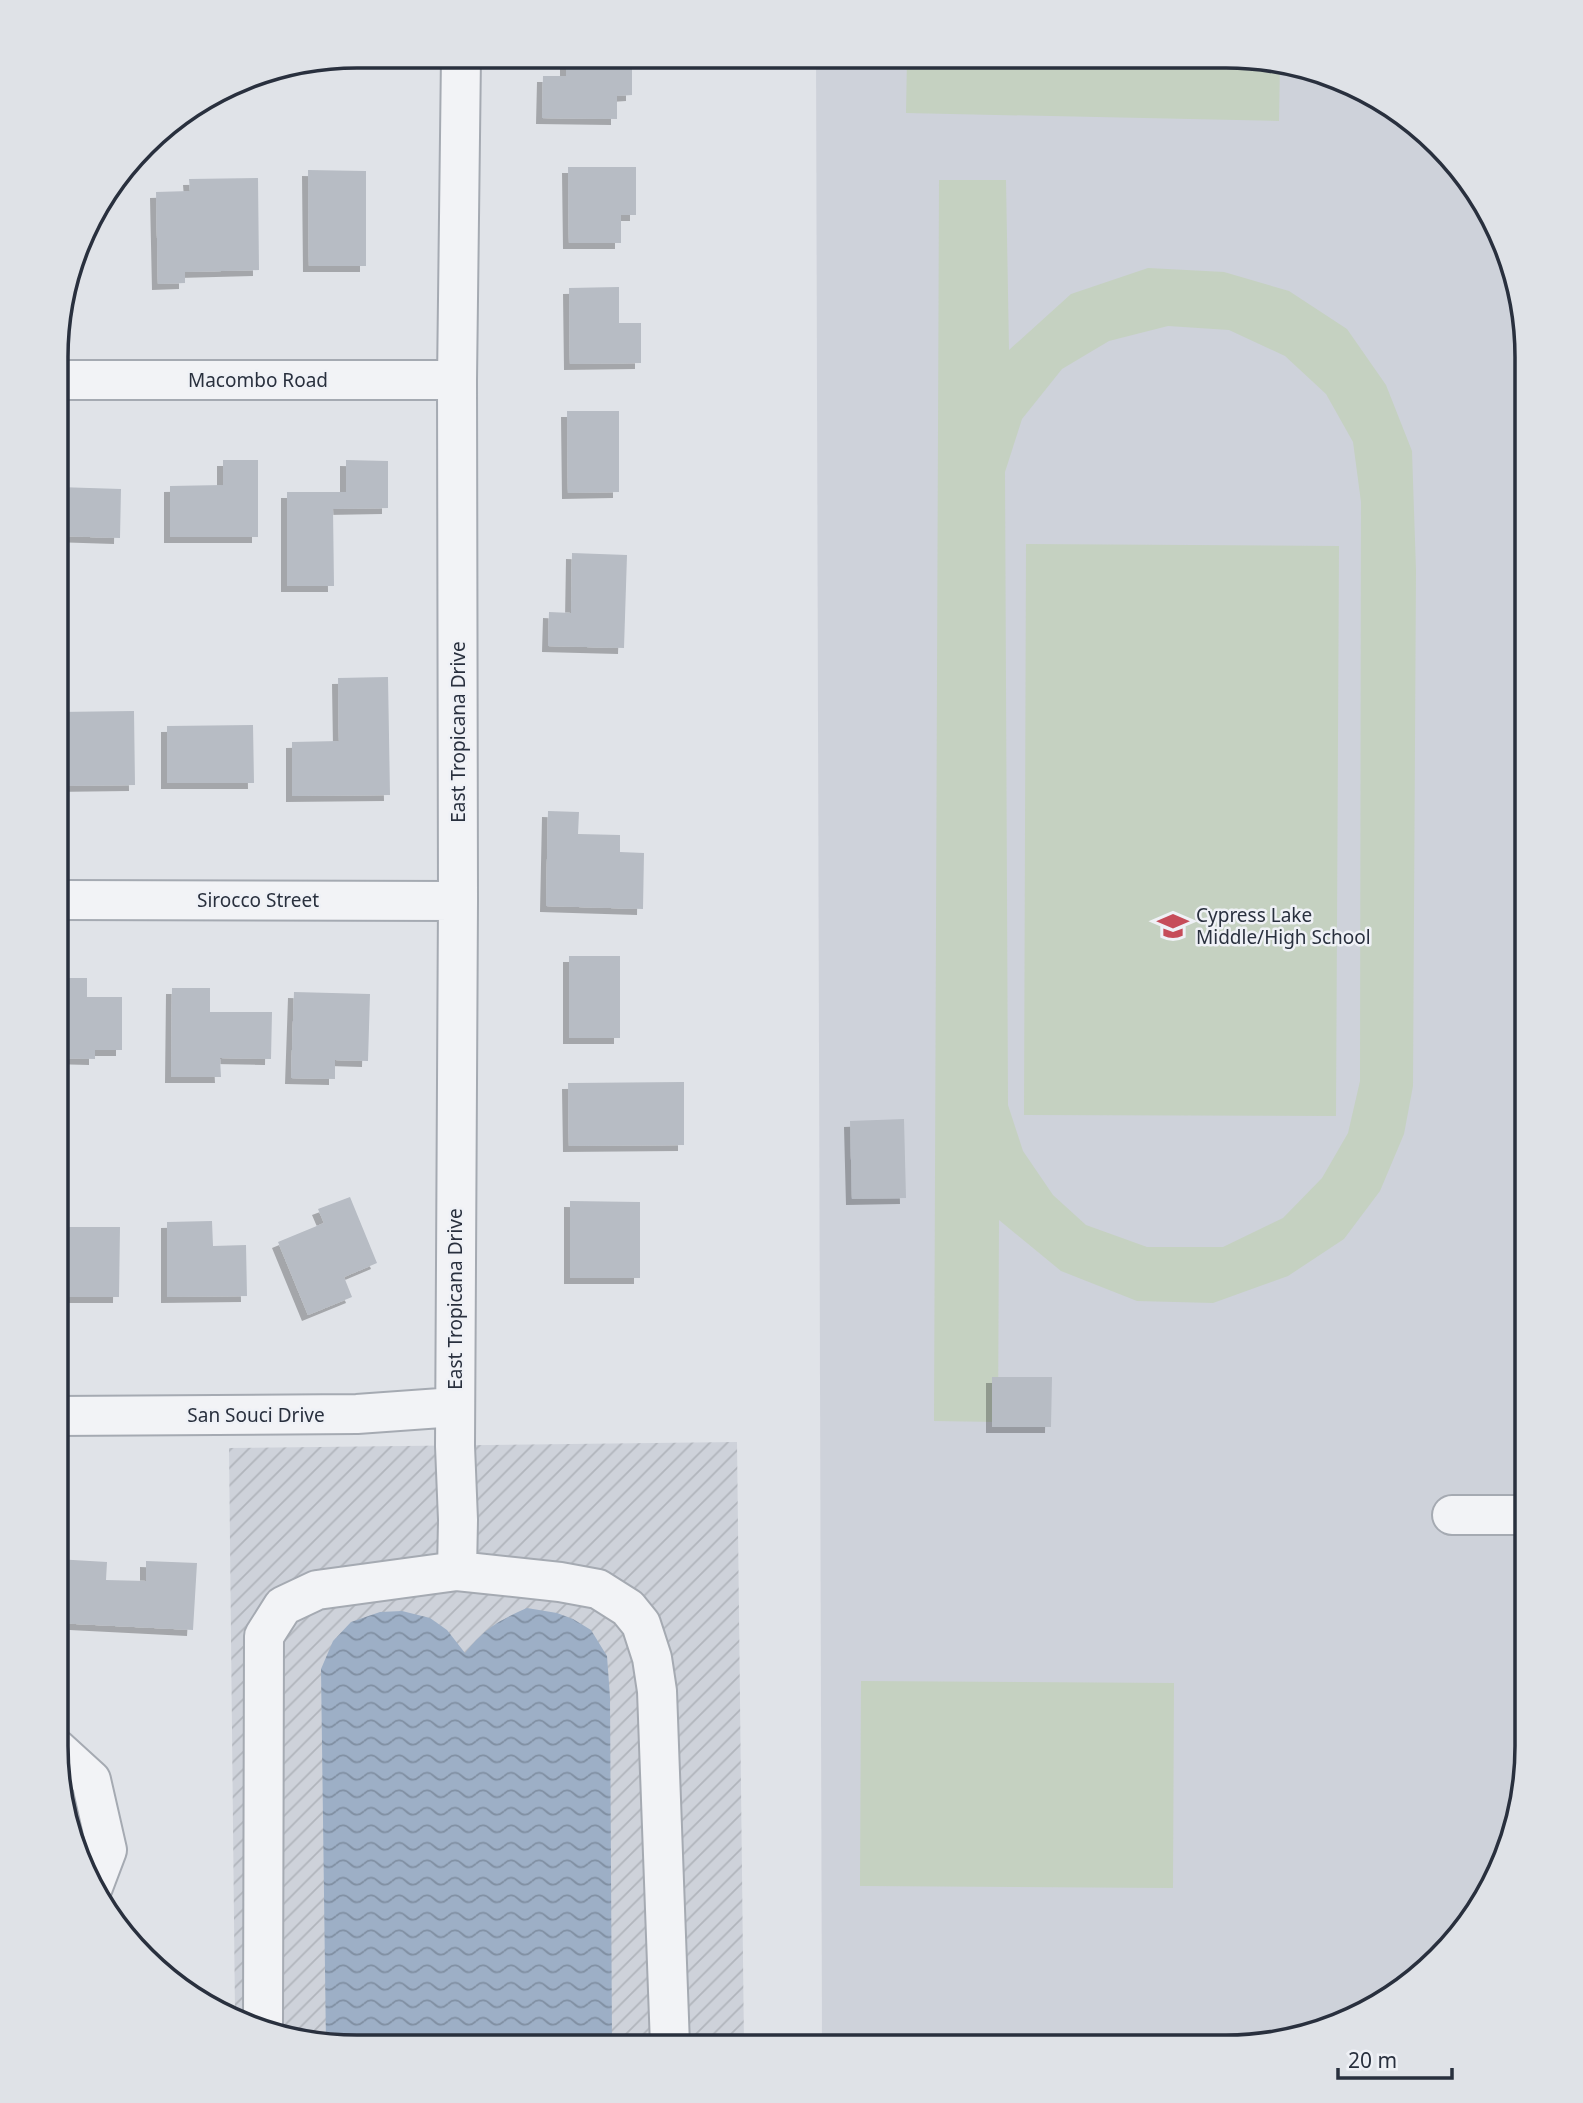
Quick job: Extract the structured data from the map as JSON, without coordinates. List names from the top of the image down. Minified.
{"streets":{"street":["Macombo Road","East Tropicana Drive","Sirocco Street","San Souci Drive"]},"crossings":[["Macombo Road","East Tropicana Drive"],["East Tropicana Drive","Sirocco Street"],["East Tropicana Drive","San Souci Drive"]],"places":{"school or university":["Cypress Lake Middle/High School"]},"scale_bar":"20 m"}
